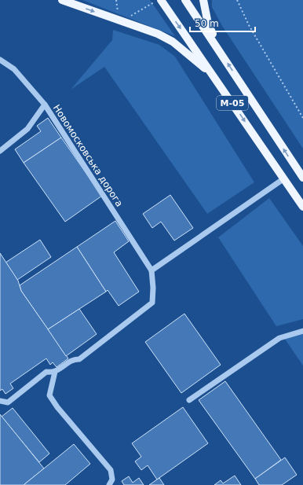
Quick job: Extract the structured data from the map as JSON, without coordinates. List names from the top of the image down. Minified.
{"streets":{"main road":["М-05"],"street":["Новомосковська дорога"]},"scale_bar":"50 m"}
